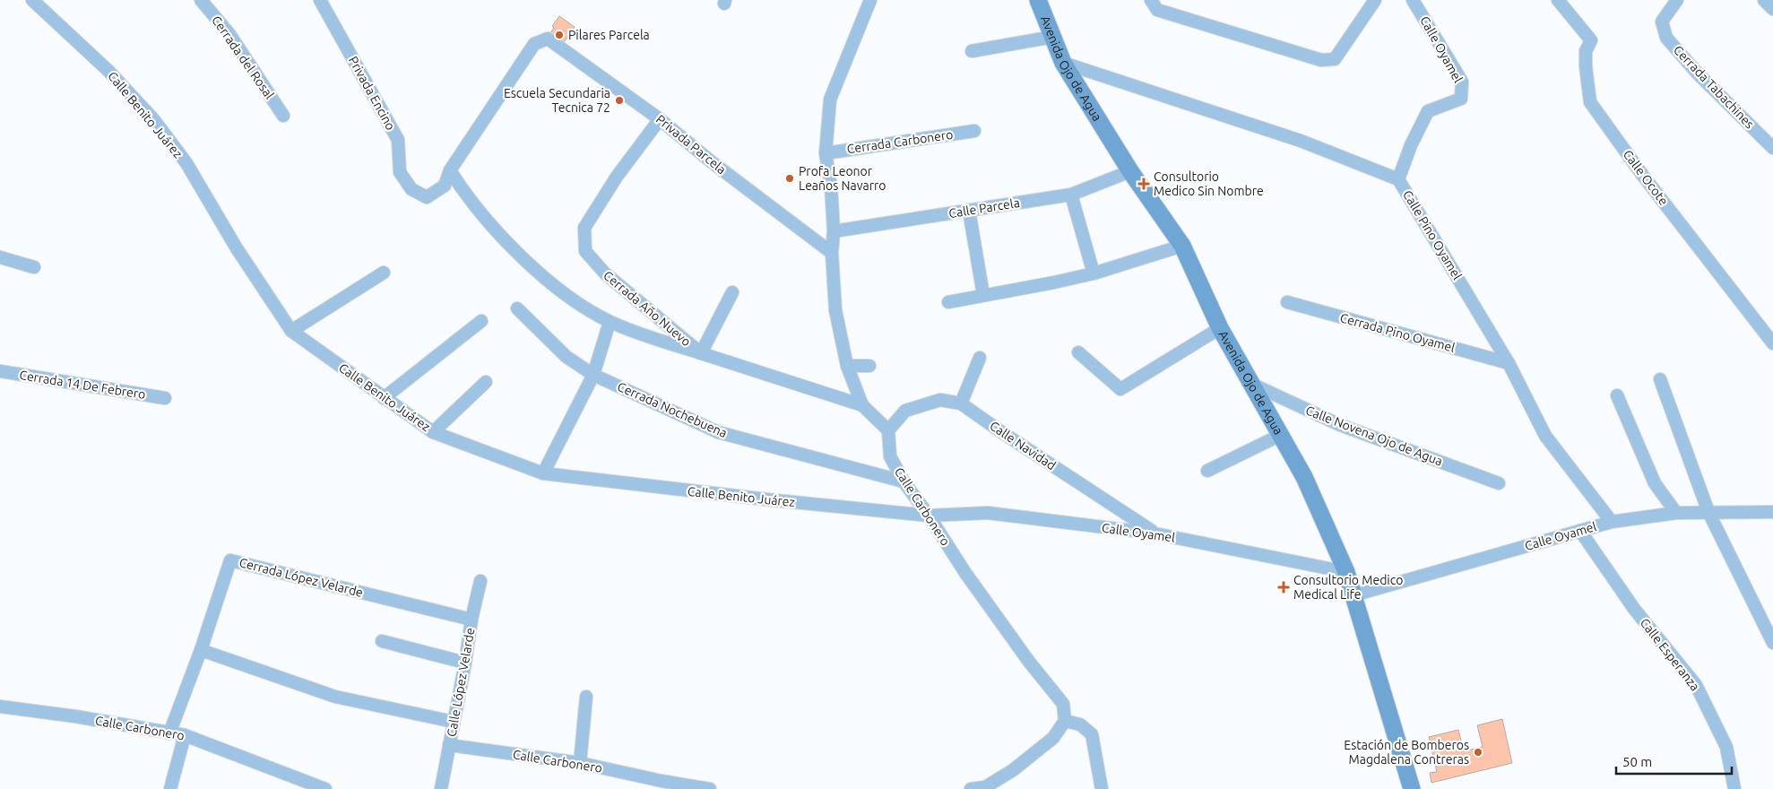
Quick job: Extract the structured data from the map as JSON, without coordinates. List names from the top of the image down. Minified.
{"streets":{"street":["Calle Oyamel","Cerrada del Rosal","Avenida Ojo de Agua","Cerrada Tabachines","Privada Encino","Calle Benito Juárez","Cerrada Carbonero","Privada Parcela","Calle Ocote","Calle Parcela","Calle Pino Oyamel","Cerrada Año Nuevo","Cerrada Pino Oyamel","Cerrada 14 De Febrero","Cerrada Nochebuena","Calle Novena Ojo de Agua","Calle Navidad","Calle Carbonero","Cerrada López Velarde","Calle Esperanza","Calle López Velarde"]},"crossings":[["Calle Oyamel","Avenida Ojo de Agua"],["Calle Oyamel","Calle Benito Juárez"],["Calle Oyamel","Calle Pino Oyamel"],["Calle Oyamel","Calle Navidad"],["Calle Oyamel","Calle Carbonero"],["Calle Oyamel","Calle Esperanza"],["Avenida Ojo de Agua","Calle Parcela"],["Avenida Ojo de Agua","Calle Pino Oyamel"],["Avenida Ojo de Agua","Calle Novena Ojo de Agua"],["Privada Encino","Privada Parcela"],["Calle Benito Juárez","Calle Carbonero"],["Privada Parcela","Cerrada Año Nuevo"],["Calle Pino Oyamel","Cerrada Pino Oyamel"],["Cerrada Nochebuena","Calle Carbonero"],["Calle Navidad","Calle Carbonero"],["Calle Carbonero","Cerrada López Velarde"],["Calle Carbonero","Calle López Velarde"],["Cerrada López Velarde","Calle López Velarde"]],"places":{"other":["Pilares Parcela","Escuela Secundaria Tecnica 72","Profa Leonor Leaños Navarro","Estación de Bomberos Magdalena Contreras"],"health":["Consultorio Medico Sin Nombre","Consultorio Medico Medical Life"]},"scale_bar":"50 m"}
